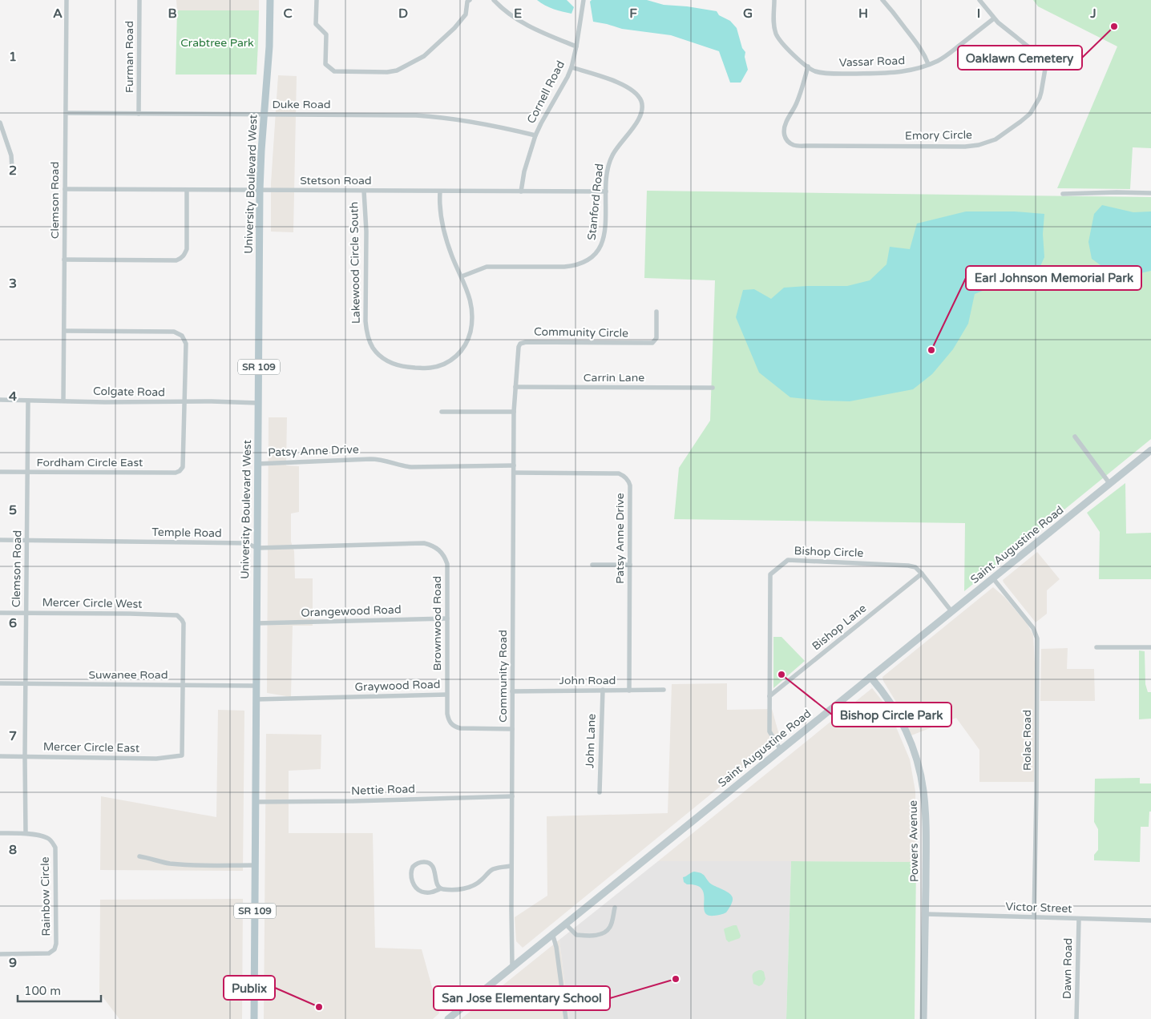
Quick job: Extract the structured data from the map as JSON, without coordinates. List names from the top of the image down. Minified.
{"streets":{"main road":["University Boulevard West","SR 109","Saint Augustine Road","Powers Avenue"],"street":["Furman Road","Vassar Road","Cornell Road","Duke Road","Emory Circle","Stetson Road","Clemson Road","Stanford Road","Lakewood Circle South","Community Circle","Carrin Lane","Colgate Road","Patsy Anne Drive","Fordham Circle East","Temple Road","Bishop Circle","Mercer Circle West","Orangewood Road","Brownwood Road","Bishop Lane","Suwanee Road","Community Road","John Road","Graywood Road","Rolac Road","John Lane","Mercer Circle East","Nettie Road","Rainbow Circle","Victor Street","Dawn Road"]},"crossings":[["Furman Road","Duke Road"],["Vassar Road","Emory Circle"],["Cornell Road","Duke Road"],["Cornell Road","Stetson Road"],["Cornell Road","Stanford Road"],["Duke Road","University Boulevard West"],["Duke Road","Clemson Road"],["Stetson Road","University Boulevard West"],["Stetson Road","Clemson Road"],["Stetson Road","Stanford Road"],["Stetson Road","Lakewood Circle South"],["University Boulevard West","Colgate Road"],["University Boulevard West","Patsy Anne Drive"],["University Boulevard West","Temple Road"],["University Boulevard West","Orangewood Road"],["University Boulevard West","Suwanee Road"],["University Boulevard West","Graywood Road"],["University Boulevard West","Nettie Road"],["Clemson Road","Colgate Road"],["Clemson Road","Fordham Circle East"],["Clemson Road","Temple Road"],["Clemson Road","Mercer Circle West"],["Clemson Road","Suwanee Road"],["Clemson Road","Mercer Circle East"],["Clemson Road","Rainbow Circle"],["Stanford Road","Lakewood Circle South"],["Community Circle","Carrin Lane"],["Community Circle","Community Road"],["Carrin Lane","Community Road"],["Colgate Road","Fordham Circle East"],["Patsy Anne Drive","Community Road"],["Patsy Anne Drive","John Road"],["Temple Road","Brownwood Road"],["Saint Augustine Road","Bishop Circle"],["Saint Augustine Road","Community Road"],["Saint Augustine Road","Rolac Road"],["Saint Augustine Road","Powers Avenue"],["Bishop Circle","Bishop Lane"],["Mercer Circle West","Suwanee Road"],["Mercer Circle West","Mercer Circle East"],["Orangewood Road","Brownwood Road"],["Brownwood Road","Graywood Road"],["Suwanee Road","Mercer Circle East"],["Community Road","John Road"],["Community Road","Graywood Road"],["Community Road","Nettie Road"],["John Road","John Lane"],["Rolac Road","Victor Street"],["Powers Avenue","Victor Street"],["Victor Street","Dawn Road"]],"parks":["Crabtree Park"],"places":["Oaklawn Cemetery","Earl Johnson Memorial Park","Bishop Circle Park","San Jose Elementary School","Publix"],"scale_bar":"100 m","grid":{"columns":["A","B","C","D","E","F","G","H","I","J"],"rows":["1","2","3","4","5","6","7","8","9"]}}
